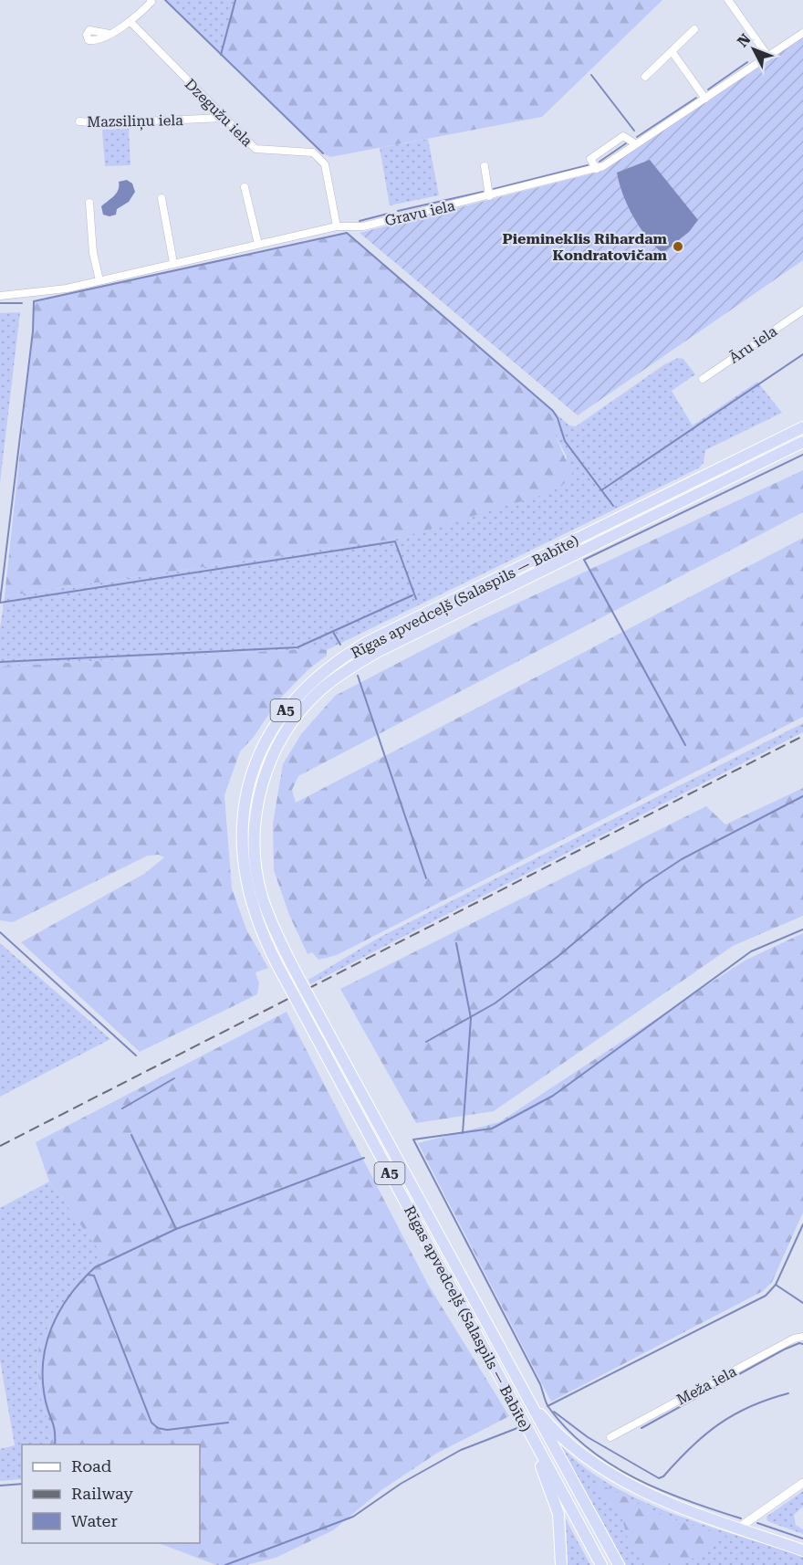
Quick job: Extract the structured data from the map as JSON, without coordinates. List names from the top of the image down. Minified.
{"streets":{"highway":["Rīgas apvedceļš (Salaspils — Babīte)","A5"],"street":["Dzegužu iela","Mazsiliņu iela","Gravu iela","Āru iela","Meža iela"]},"crossings":[["Dzegužu iela","Mazsiliņu iela"],["Dzegužu iela","Gravu iela"]],"places":["Piemineklis Rihardam Kondratovičam"],"legend":["Road","Railway","Water"],"north":"top left"}
